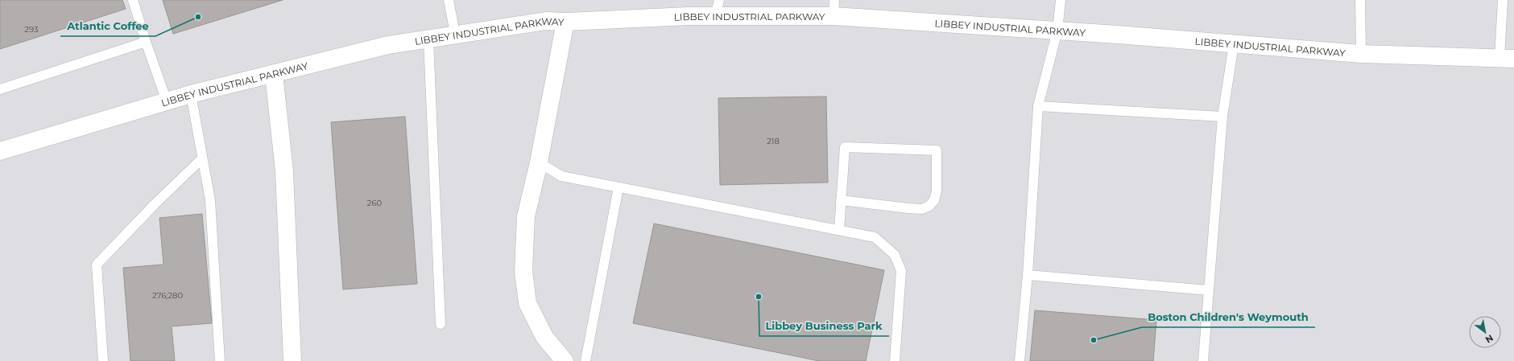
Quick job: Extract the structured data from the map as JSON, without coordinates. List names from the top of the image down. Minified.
{"streets":{"street":["LIBBEY INDUSTRIAL PARKWAY"]},"places":["Atlantic Coffee","Libbey Business Park","Boston Children's Weymouth"],"house_numbers":["293","218","260","276;280"],"north":"bottom right"}
